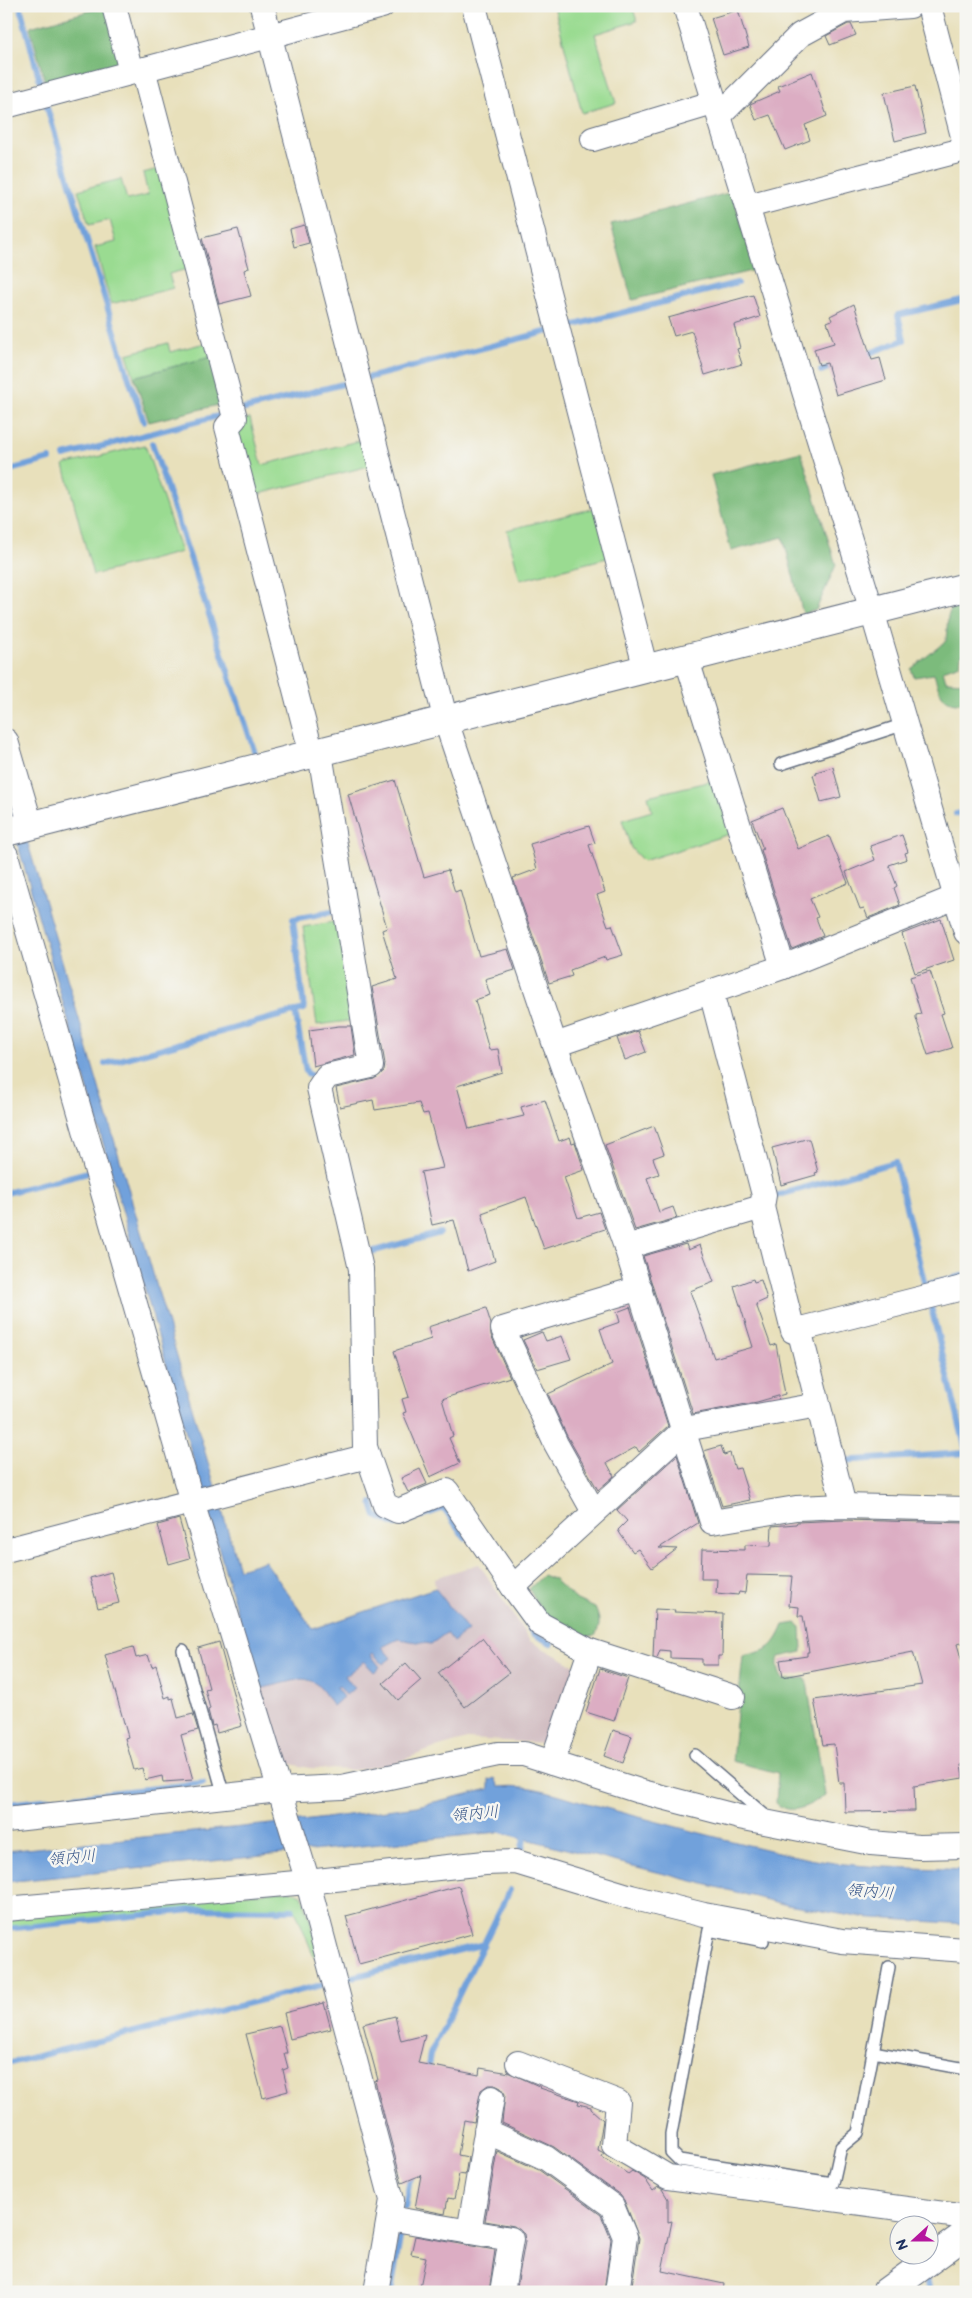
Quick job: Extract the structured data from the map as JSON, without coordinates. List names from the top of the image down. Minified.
{"water":["領内川"],"north":"left"}
